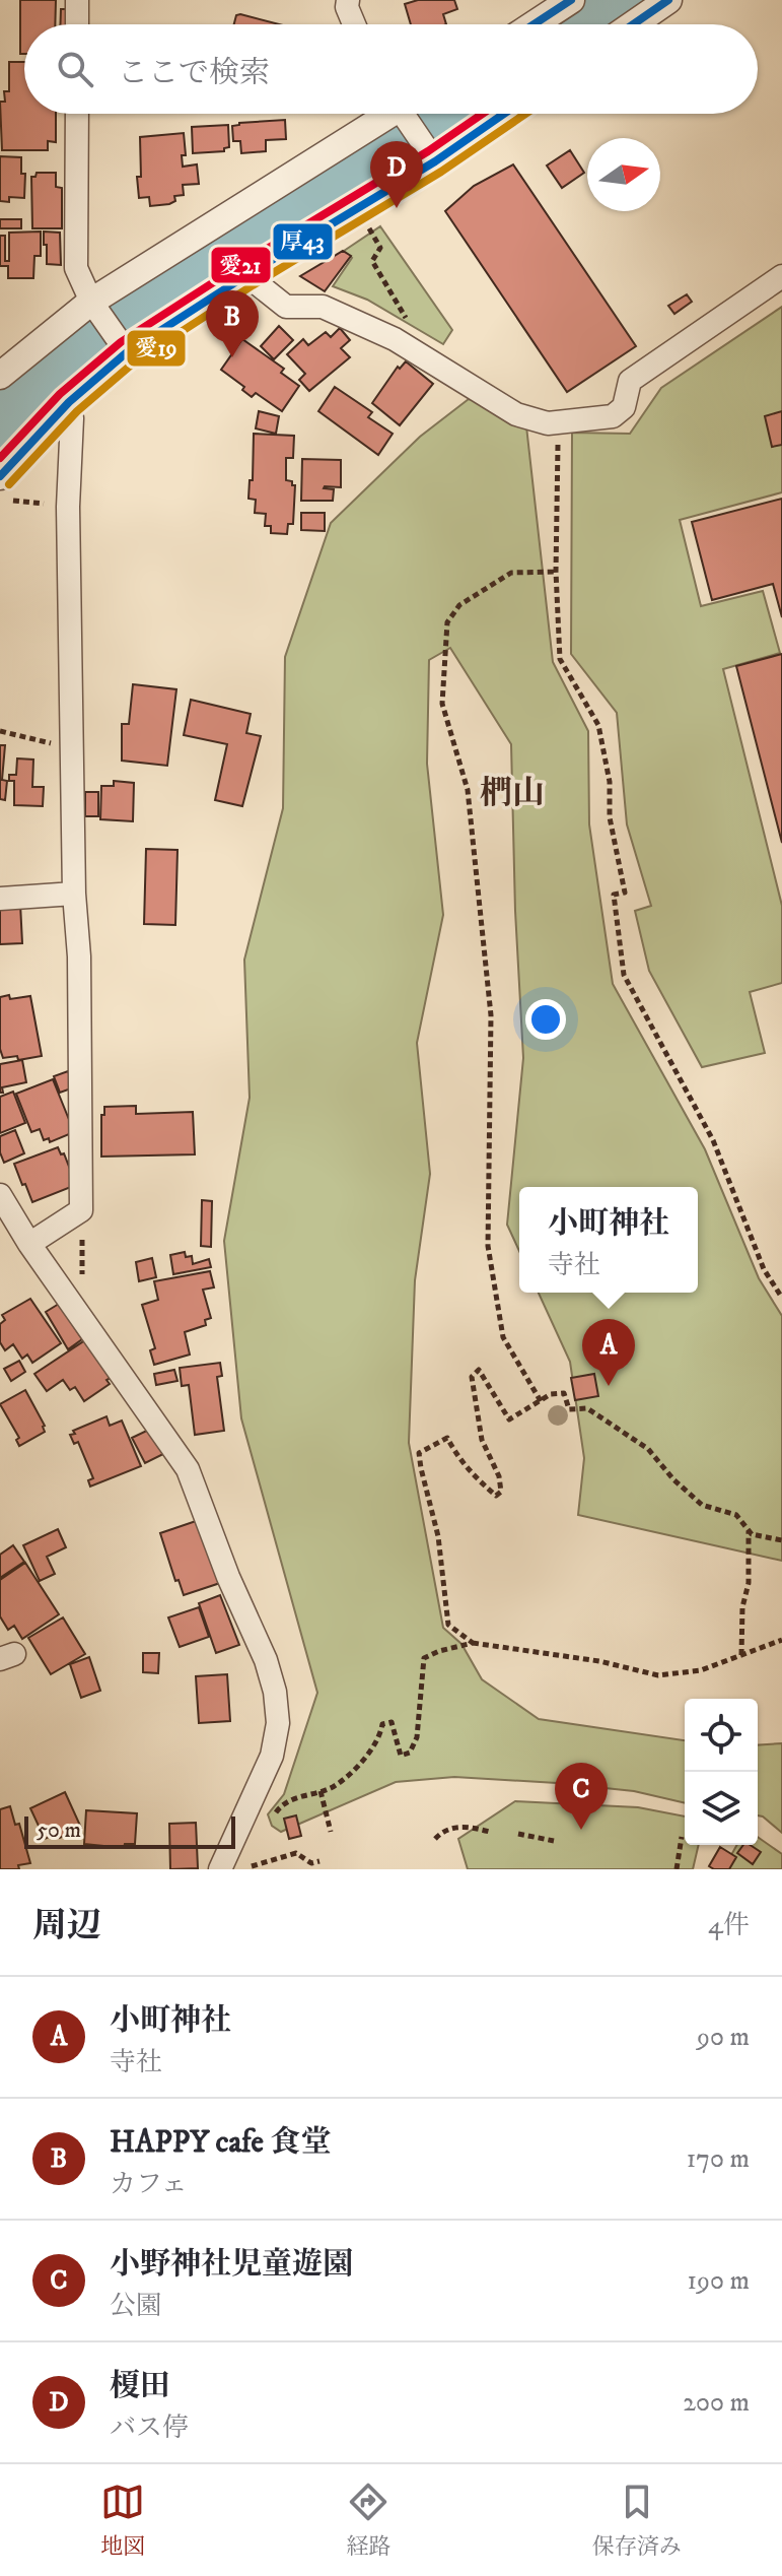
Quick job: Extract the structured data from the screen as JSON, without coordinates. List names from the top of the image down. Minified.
{"districts":["椚山"],"lines":["transit line 厚43","transit line 愛19","transit line 愛21"],"scale_bar":"50 m","north":"right","page":{"search":"ここで検索","pins":["D","B","A","C"],"popup":["小町神社","寺社"],"scale":"50 m","heading":["周辺","4件"],"list":[{"mark":"A","name":"小町神社","note":"寺社","value":"90 m"},{"mark":"B","name":"HAPPY cafe 食堂","note":"カフェ","value":"170 m"},{"mark":"C","name":"小野神社児童遊園","note":"公園","value":"190 m"},{"mark":"D","name":"榎田","note":"バス停","value":"200 m"}],"nav":["地図","経路","保存済み"]}}
